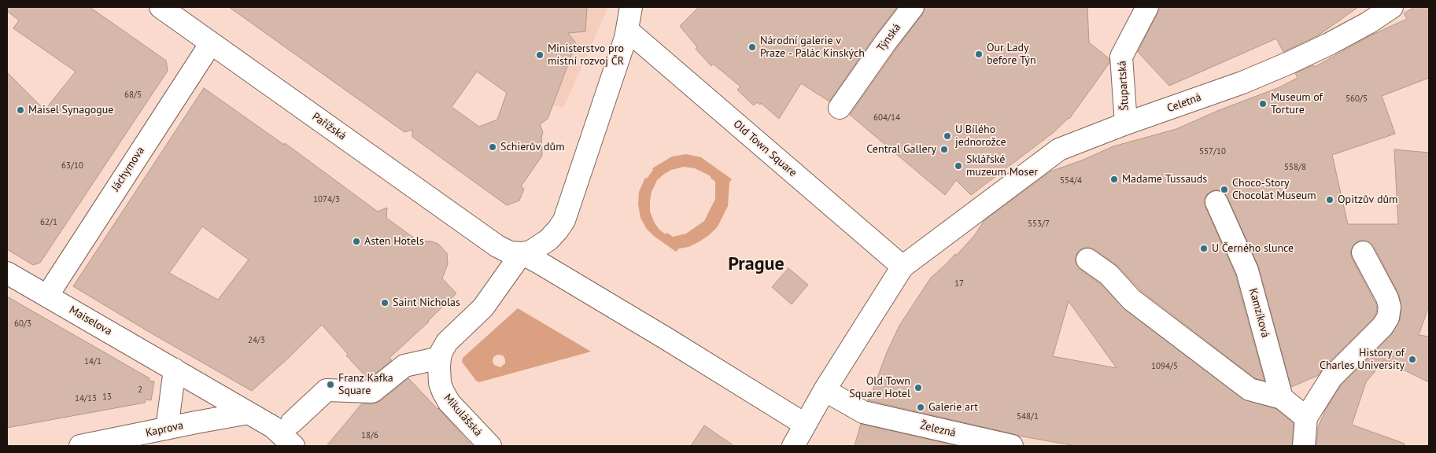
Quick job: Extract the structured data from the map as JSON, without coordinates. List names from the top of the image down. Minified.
{"streets":{"street":["Týnská","Štupartská","Celetná","Pařížská","Old Town Square","Jáchymova","Kamzíková","Maiselova","Mikulášská","Kaprova","Železná"]},"crossings":[["Štupartská","Celetná"],["Celetná","Old Town Square"],["Pařížská","Jáchymova"],["Jáchymova","Maiselova"],["Maiselova","Kaprova"]],"districts":["Prague"],"places":["Národní galerie v Praze - Palác Kinských","Our Lady before Týn","Ministerstvo pro místní rozvoj ČR","Museum of Torture","Maisel Synagogue","U Bílého jednorožce","Schierův dům","Central Gallery","Sklářské muzeum Moser","Madame Tussauds","Choco-Story Chocolat Museum","Opitzův dům","Asten Hotels","U Černého slunce","Saint Nicholas","History of Charles University","Franz Kafka Square","Old Town Square Hotel","Galerie art"],"house_numbers":["68/5","560/5","604/14","557/10","63/10","558/8","554/4","1074/3","62/1","553/7","17","60/3","24/3","14/1","1094/5","2","13","14/13","548/1","18/6"]}
